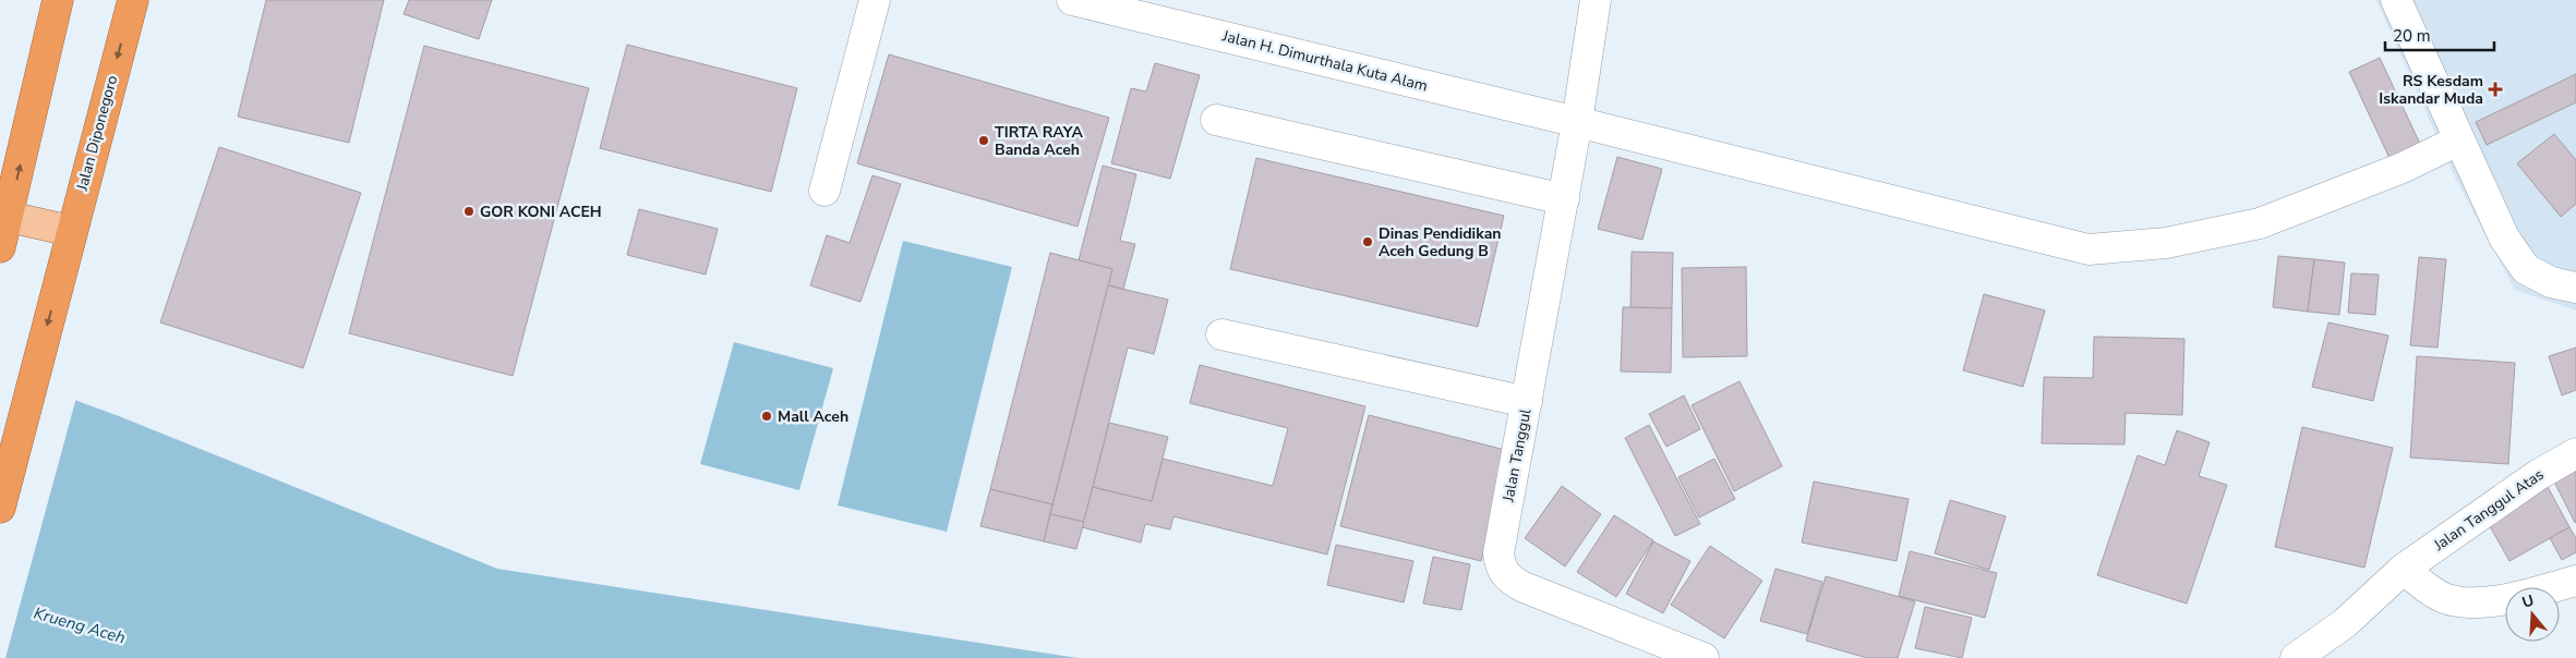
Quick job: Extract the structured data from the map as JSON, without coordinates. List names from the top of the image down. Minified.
{"streets":{"highway":["Jalan Diponegoro"],"street":["Jalan H. Dimurthala Kuta Alam","Jalan Tanggul","Jalan Tanggul Atas"]},"crossings":[["Jalan H. Dimurthala Kuta Alam","Jalan Tanggul"]],"water":["Krueng Aceh"],"places":{"health":["RS Kesdam Iskandar Muda"],"other":["TIRTA RAYA Banda Aceh","GOR KONI ACEH","Dinas Pendidikan Aceh Gedung B","Mall Aceh"]},"scale_bar":"20 m","north":"top"}
